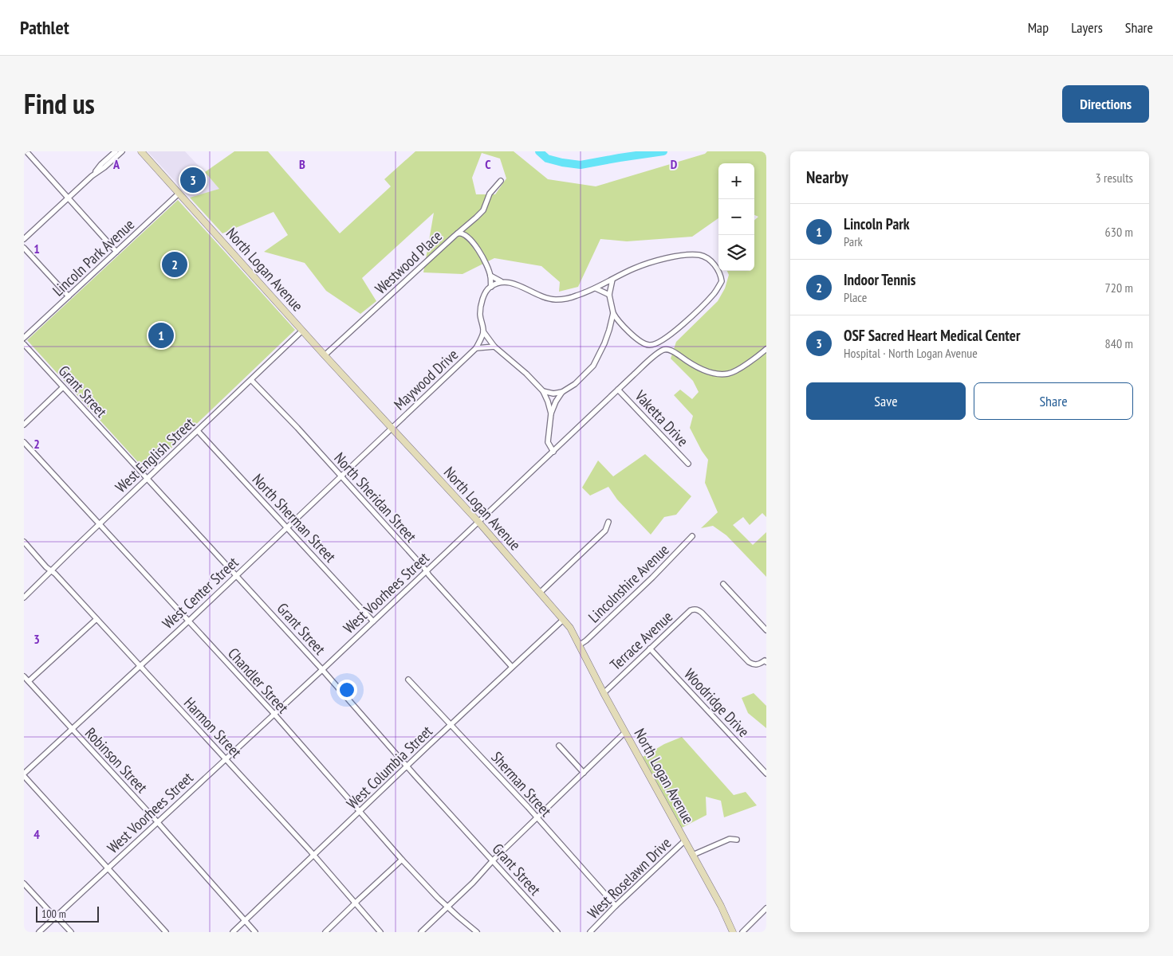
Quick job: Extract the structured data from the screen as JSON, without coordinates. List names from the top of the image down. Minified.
{"streets":{"street":["Lincoln Park Avenue","Westwood Place","North Logan Avenue","Maywood Drive","Grant Street","Vaketta Drive","West English Street","North Sheridan Street","North Sherman Street","Lincolnshire Avenue","West Center Street","West Voorhees Street","Terrace Avenue","Chandler Street","Woodridge Drive","Harmon Street","Robinson Street","West Columbia Street","Sherman Street","West Roselawn Drive"]},"crossings":[["Lincoln Park Avenue","North Logan Avenue"],["Westwood Place","North Logan Avenue"],["North Logan Avenue","Maywood Drive"],["North Logan Avenue","West English Street"],["North Logan Avenue","Lincolnshire Avenue"],["North Logan Avenue","West Center Street"],["North Logan Avenue","West Voorhees Street"],["North Logan Avenue","Terrace Avenue"],["North Logan Avenue","West Columbia Street"],["North Logan Avenue","West Roselawn Drive"],["Maywood Drive","West Center Street"],["Grant Street","West English Street"],["Grant Street","West Center Street"],["Grant Street","West Voorhees Street"],["Grant Street","West Columbia Street"],["Vaketta Drive","West Voorhees Street"],["West English Street","North Sheridan Street"],["West English Street","North Sherman Street"],["West English Street","Chandler Street"],["West English Street","Harmon Street"],["North Sheridan Street","West Center Street"],["North Sheridan Street","West Voorhees Street"],["North Sheridan Street","West Columbia Street"],["North Sherman Street","West Center Street"],["North Sherman Street","West Voorhees Street"],["West Center Street","Chandler Street"],["West Center Street","Harmon Street"],["West Center Street","Robinson Street"],["West Voorhees Street","Chandler Street"],["West Voorhees Street","Harmon Street"],["West Voorhees Street","Robinson Street"],["Terrace Avenue","Woodridge Drive"],["Chandler Street","West Columbia Street"],["Harmon Street","West Columbia Street"],["Robinson Street","West Columbia Street"],["West Columbia Street","Sherman Street"],["Sherman Street","West Roselawn Drive"]],"scale_bar":"100 m","page":{"header":"Pathlet","nav":["Map","Layers","Share"],"title":"Find us","buttons":["Directions",["Save","Share"]],"heading":["Nearby","3 results"],"map_buttons":["+","−"],"pins":["3","2","1"],"list":[{"mark":"1","name":"Lincoln Park","note":"Park","value":"630 m"},{"mark":"2","name":"Indoor Tennis","note":"Place","value":"720 m"},{"mark":"3","name":"OSF Sacred Heart Medical Center","note":"Hospital · North Logan Avenue","value":"840 m"}],"scale":"100 m"},"grid":{"columns":["A","B","C","D"],"rows":["1","2","3","4"]}}
